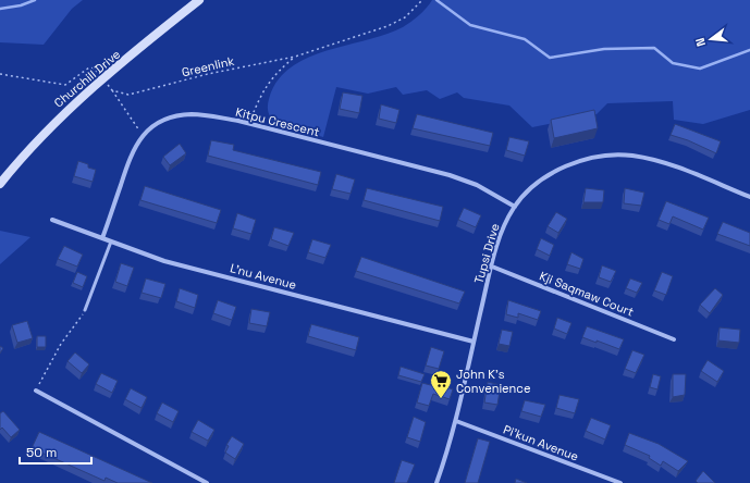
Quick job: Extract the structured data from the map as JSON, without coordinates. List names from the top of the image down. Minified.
{"streets":{"main road":["Churchill Drive"],"street":["Kitpu Crescent","Tupsi Drive","L'nu Avenue","Kji Saqmaw Court","Pi'kun Avenue"],"path":["Greenlink"]},"crossings":[["Kitpu Crescent","Tupsi Drive"],["Kitpu Crescent","L'nu Avenue"],["Tupsi Drive","L'nu Avenue"],["Tupsi Drive","Kji Saqmaw Court"],["Tupsi Drive","Pi'kun Avenue"]],"places":{"supermarket":["John K's Convenience"]},"scale_bar":"50 m","north":"left"}
